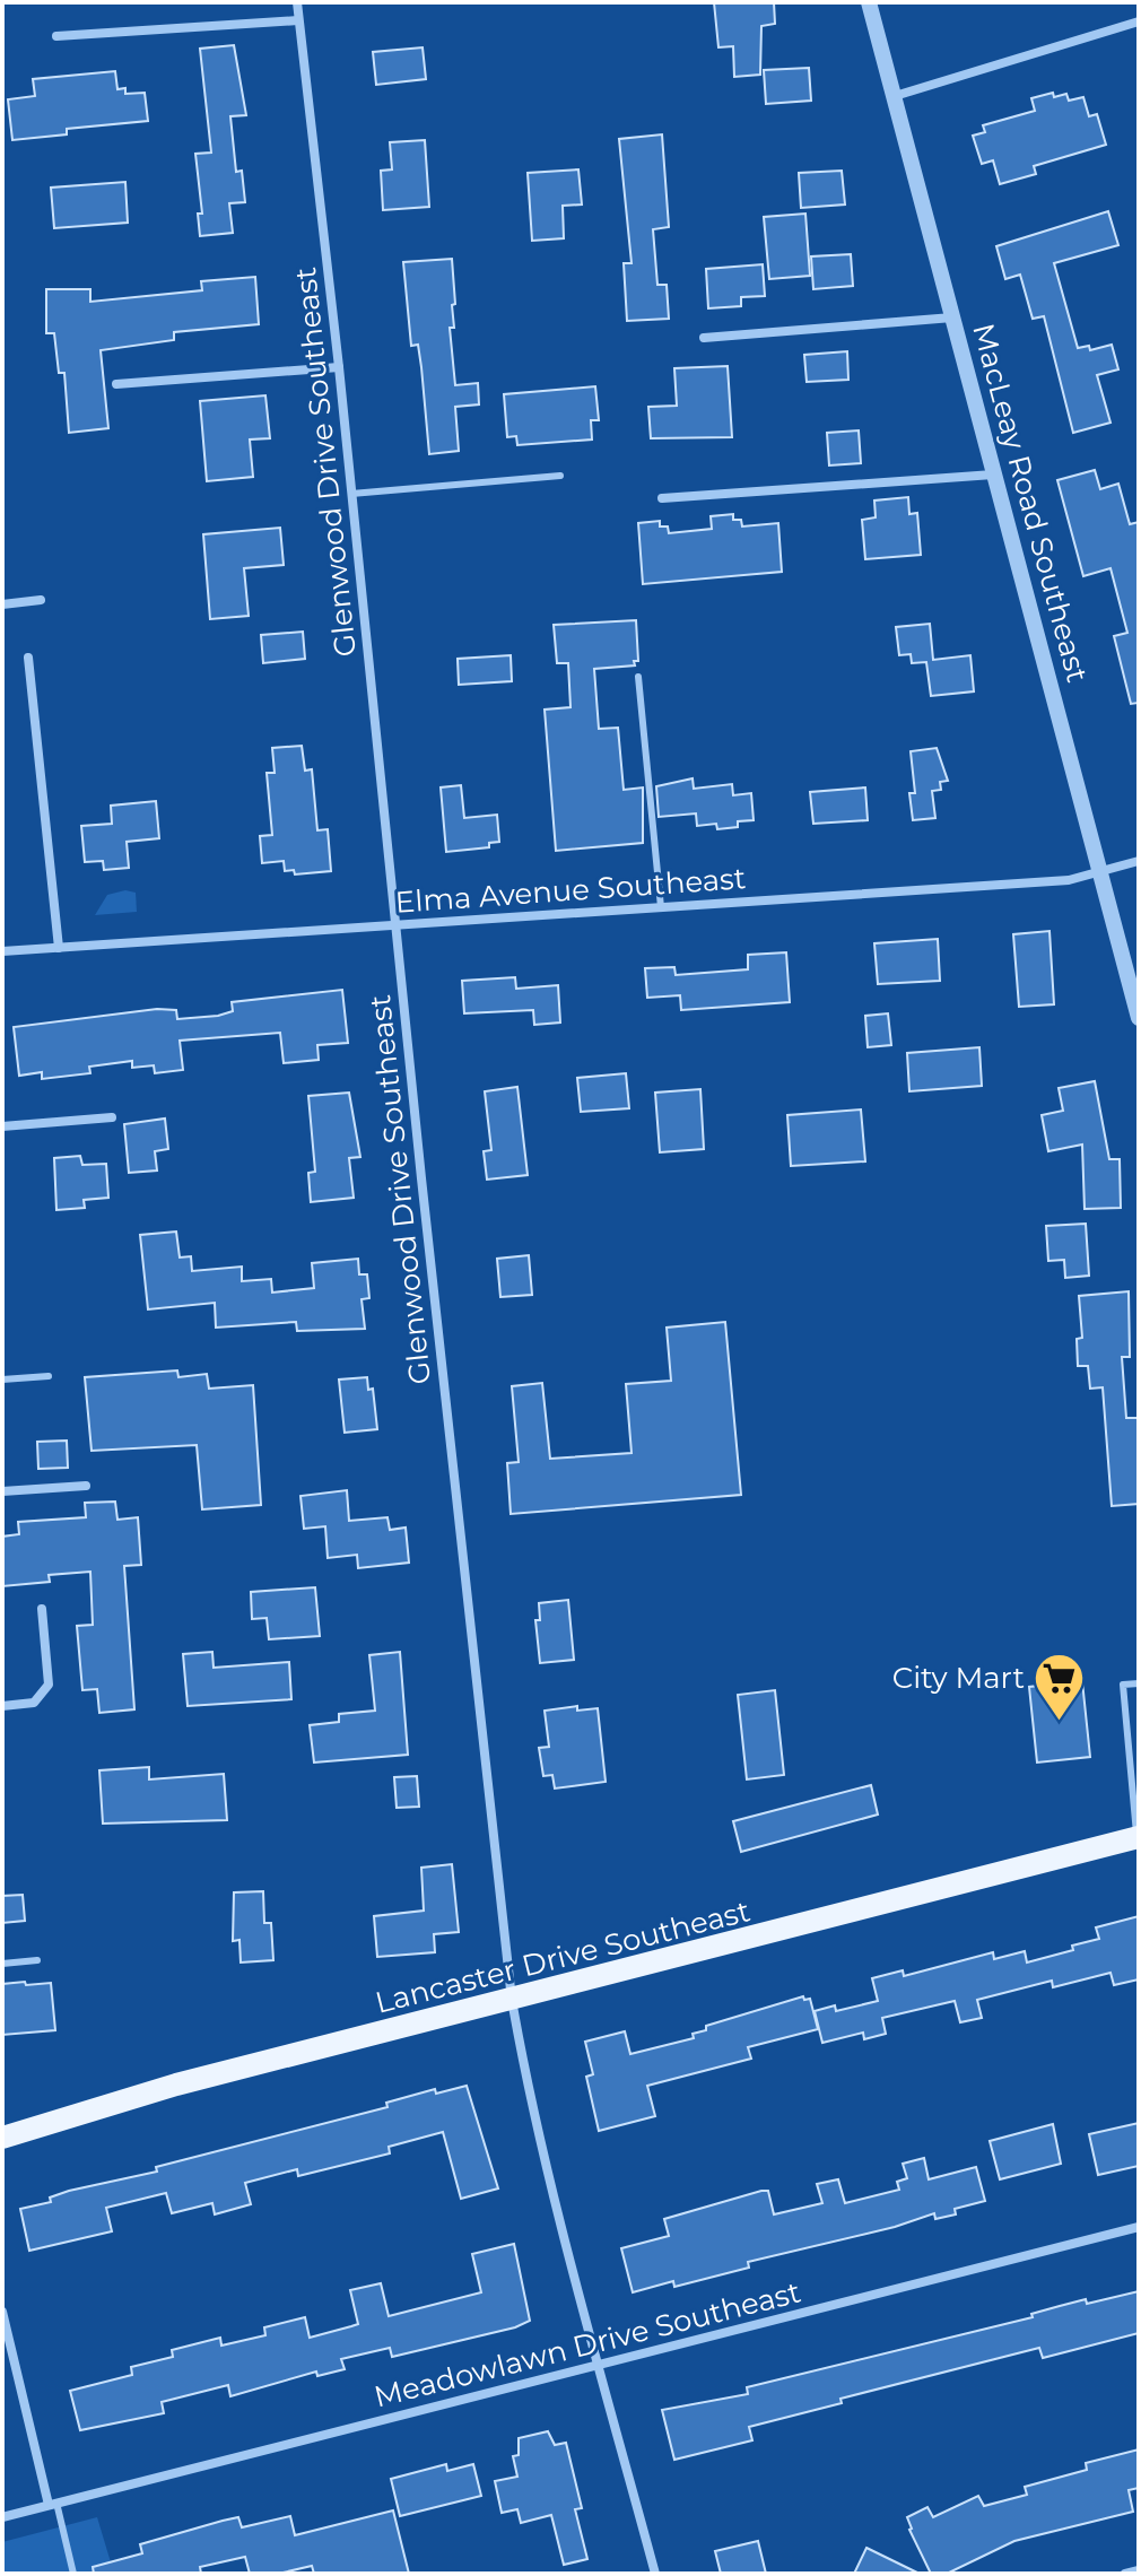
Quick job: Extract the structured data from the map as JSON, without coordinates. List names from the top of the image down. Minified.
{"streets":{"main road":["Lancaster Drive Southeast"],"street":["Glenwood Drive Southeast","MacLeay Road Southeast","Elma Avenue Southeast","Meadowlawn Drive Southeast"]},"crossings":[["Glenwood Drive Southeast","Elma Avenue Southeast"],["Glenwood Drive Southeast","Lancaster Drive Southeast"],["Glenwood Drive Southeast","Meadowlawn Drive Southeast"],["MacLeay Road Southeast","Elma Avenue Southeast"]],"places":{"supermarket":["City Mart"]}}
